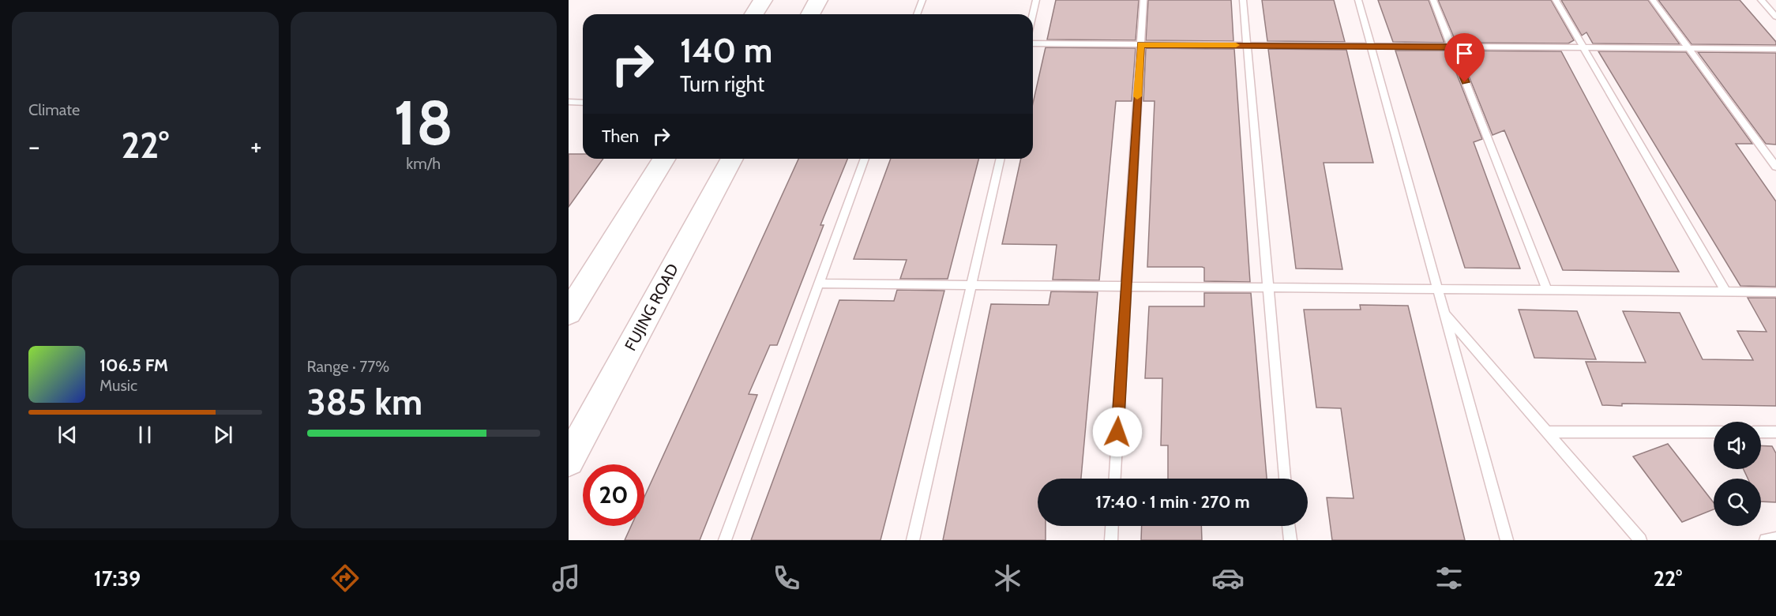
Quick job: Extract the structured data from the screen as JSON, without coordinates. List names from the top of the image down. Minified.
{"streets":{"main road":["FUJING ROAD"]},"page":{"tile":["Climate",["18","km/h"],["Range · 77%","385 km"]],"turn":["140 m","Turn right"],"then":"Then","heat":["−","22°","+"],"song":["106.5 FM","Music"],"limit":"20","trip":"17:40 · 1 min · 270 m","tabs":["17:39","22°"]}}
